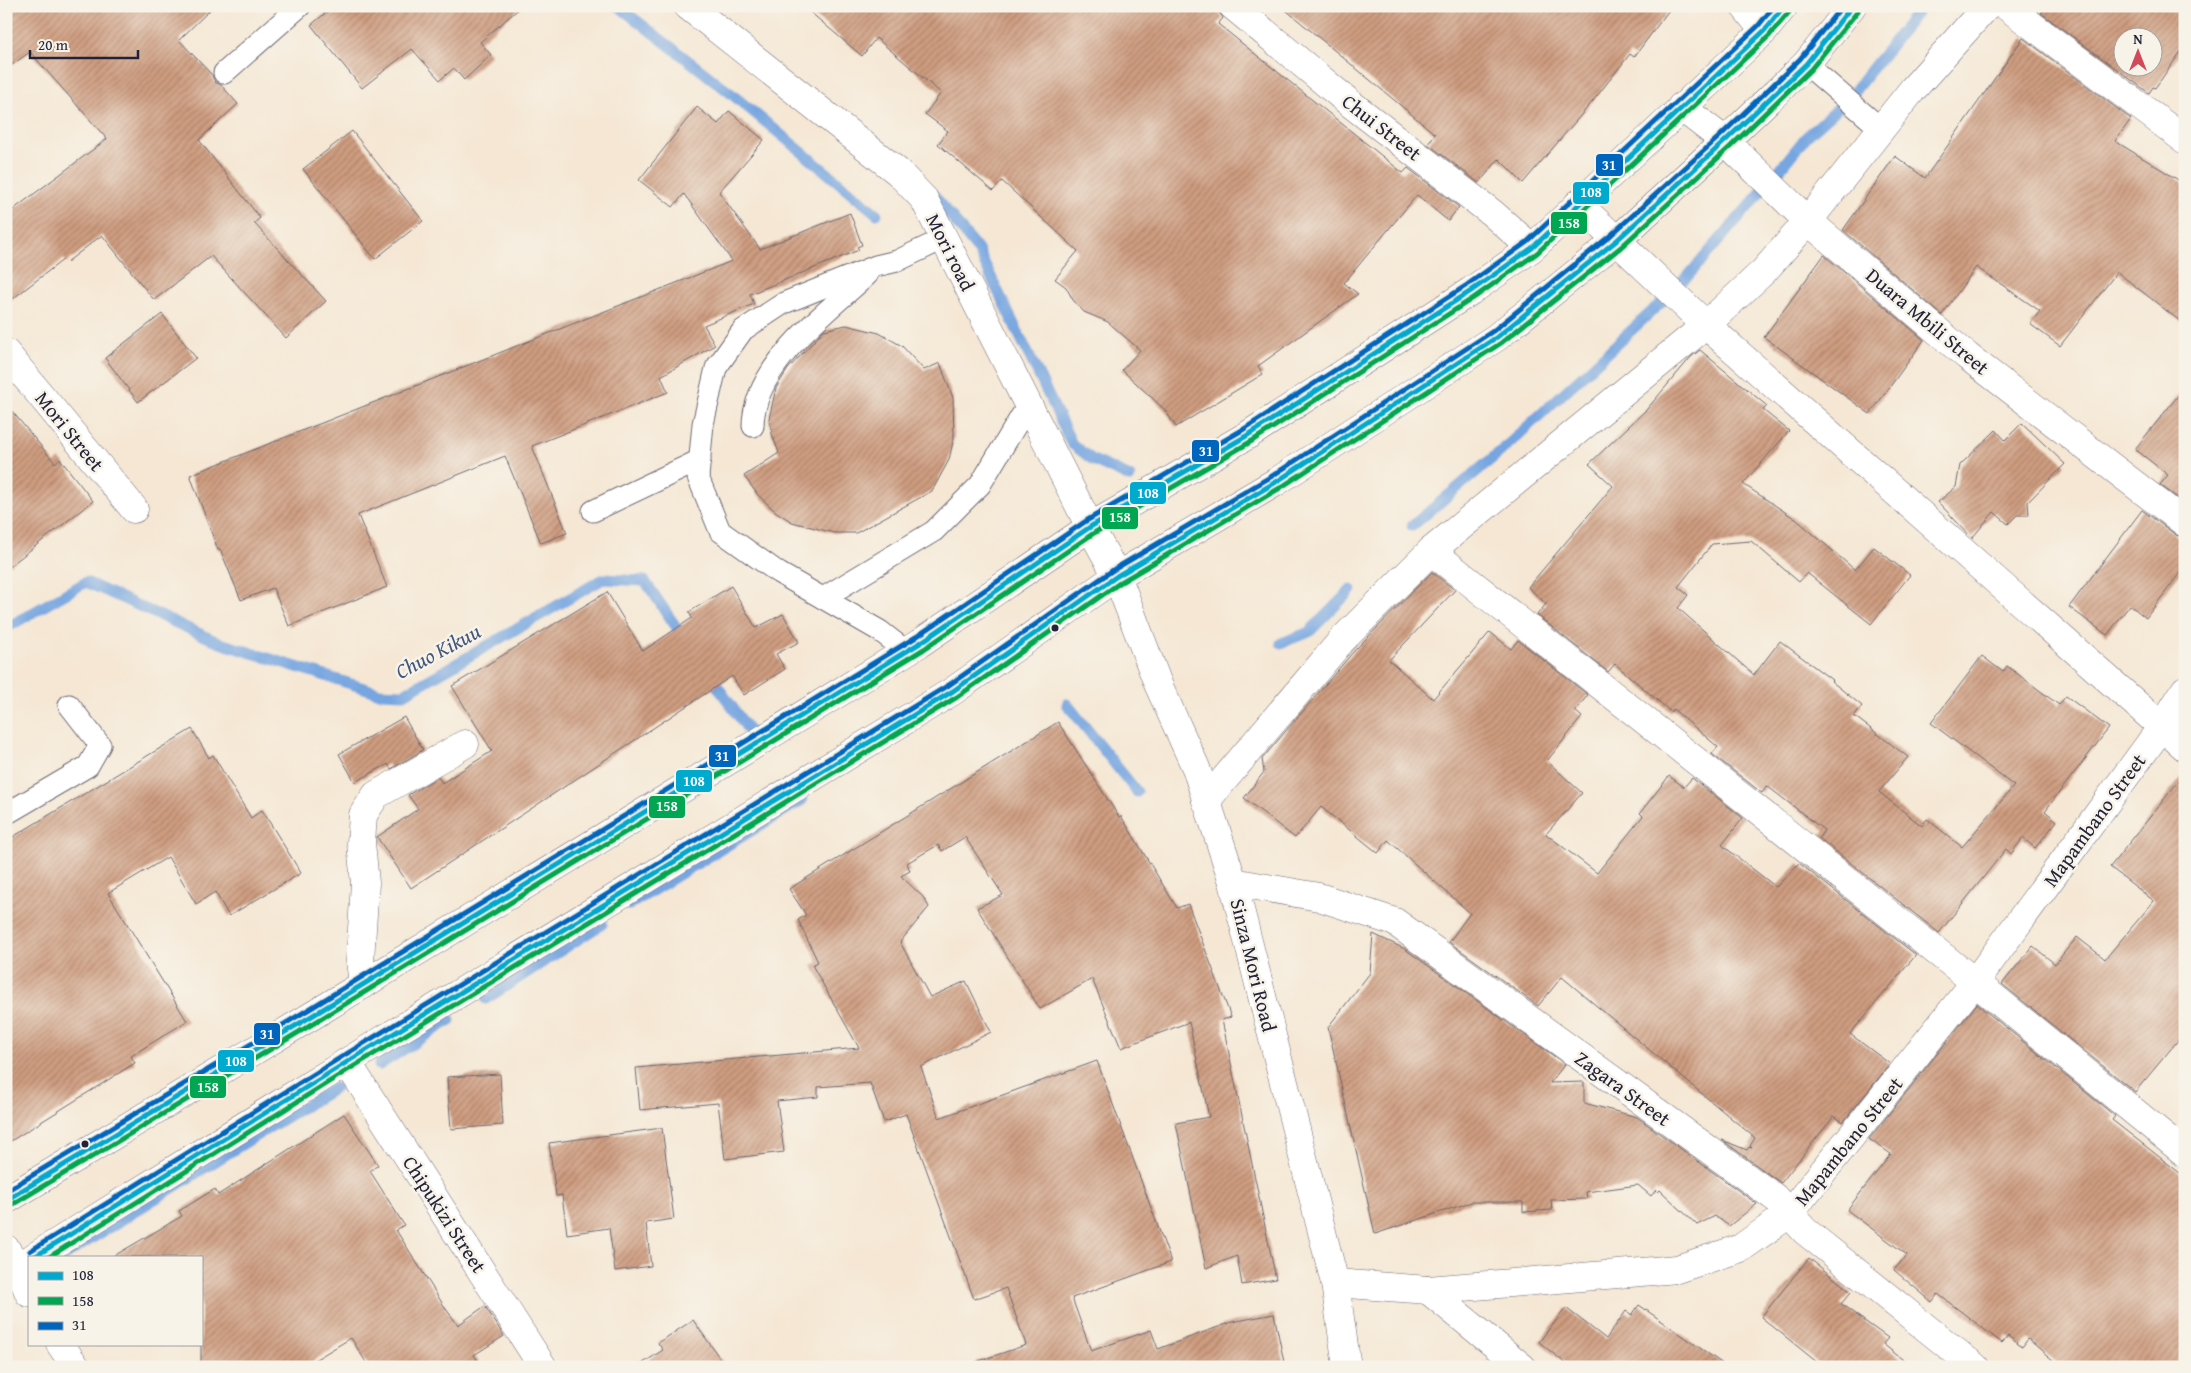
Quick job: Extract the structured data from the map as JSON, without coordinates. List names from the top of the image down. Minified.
{"streets":{"street":["Chui Street","Mori road","Duara Mbili Street","Mori Street","Mapambano Street","Sinza Mori Road","Zagara Street","Chipukizi Street"]},"crossings":[["Mori road","Sinza Mori Road"],["Mapambano Street","Sinza Mori Road"],["Mapambano Street","Zagara Street"],["Sinza Mori Road","Zagara Street"]],"water":["Chuo Kikuu"],"lines":["transit line 108","transit line 31","transit line 158"],"legend":["108","158","31"],"scale_bar":"20 m","north":"top"}
